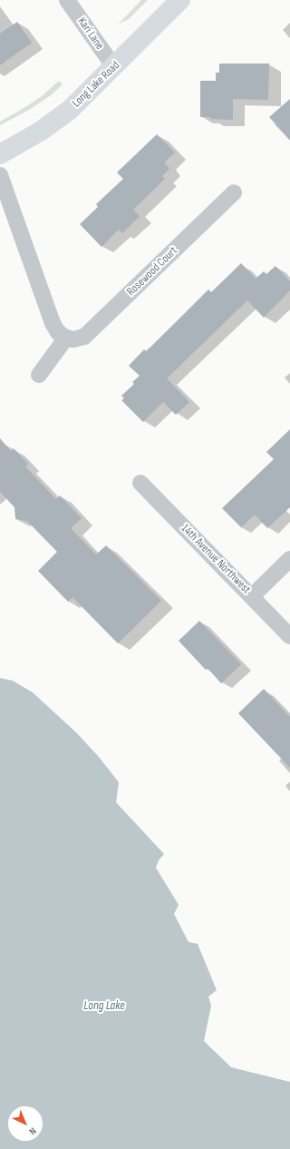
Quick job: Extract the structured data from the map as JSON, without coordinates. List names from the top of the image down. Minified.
{"streets":{"street":["Kari Lane","Long Lake Road","Rosewood Court","14th Avenue Northwest"]},"crossings":[["Kari Lane","Long Lake Road"]],"water":["Long Lake"],"north":"bottom right"}
